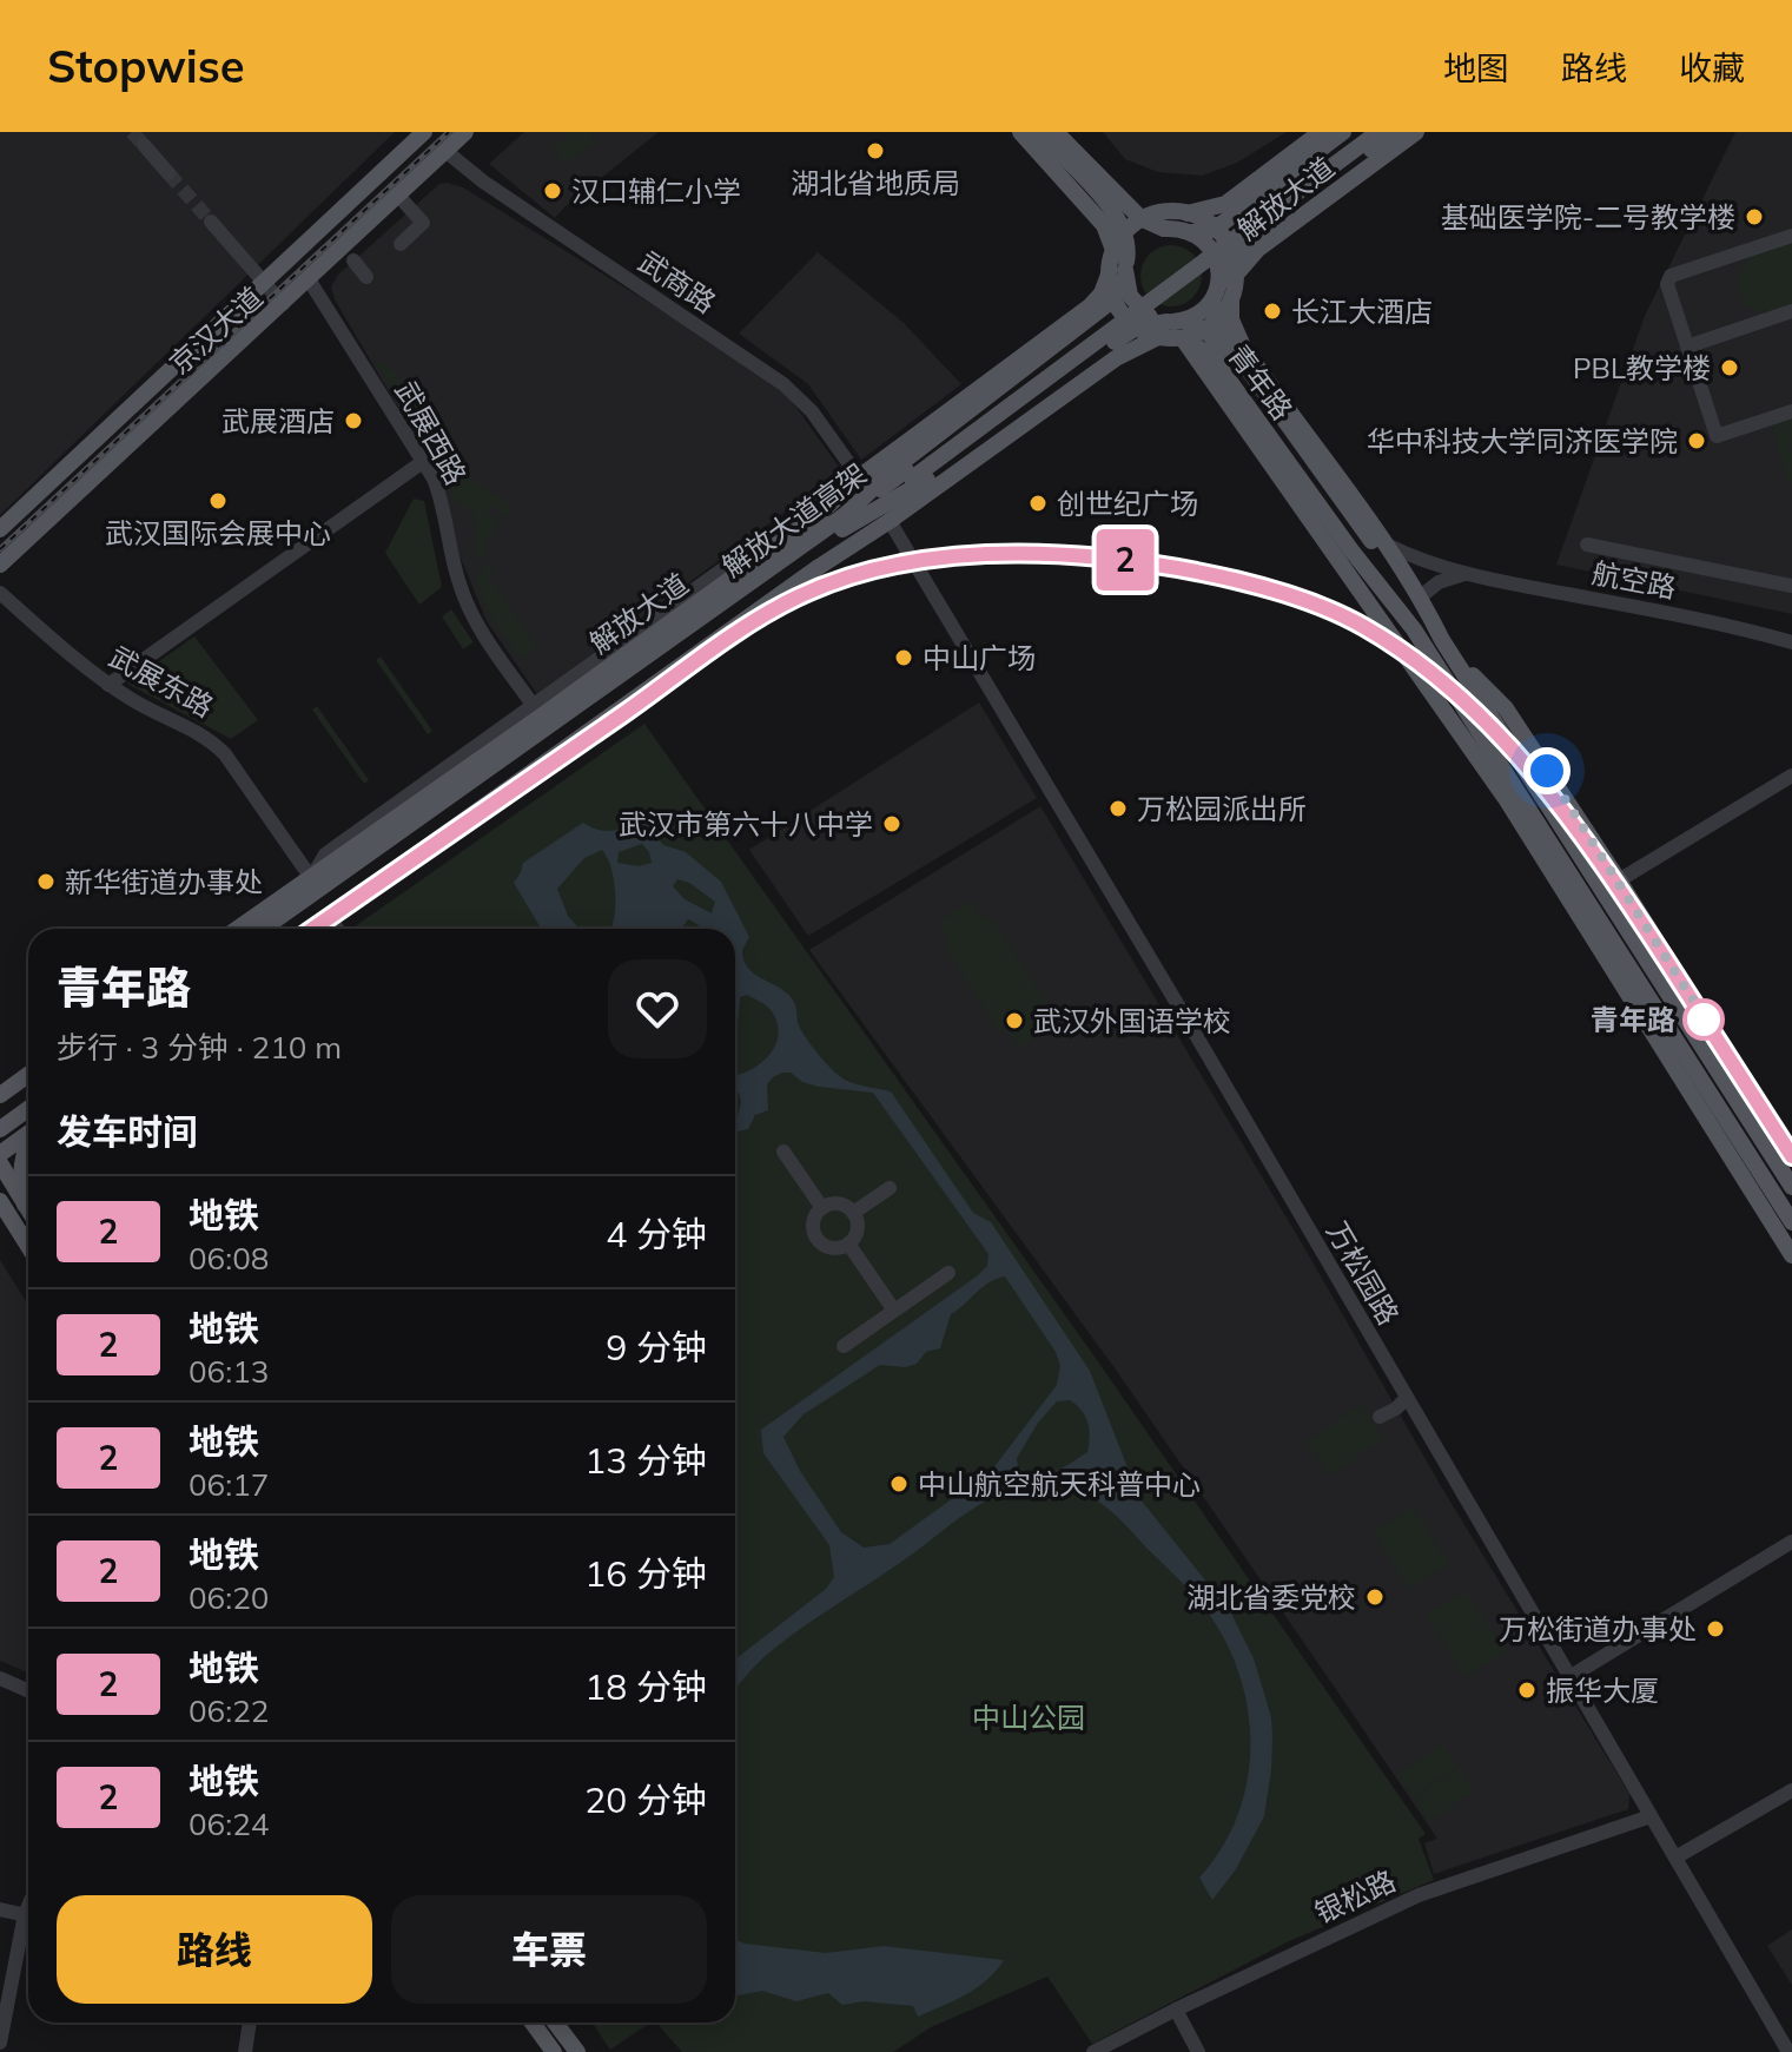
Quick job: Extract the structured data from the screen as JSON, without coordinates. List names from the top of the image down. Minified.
{"streets":{"main road":["解放大道","京汉大道","青年路","解放大道高架"],"street":["武商路","武展西路","航空路","武展东路","万松园路","银松路"]},"crossings":[["解放大道","武商路"],["解放大道","武展西路"],["解放大道","武展东路"],["武商路","京汉大道"],["京汉大道","武展西路"],["青年路","航空路"],["万松园路","银松路"]],"parks":["中山公园"],"places":["湖北省地质局","汉口辅仁小学","基础医学院-二号教学楼","长江大酒店","PBL教学楼","武展酒店","华中科技大学同济医学院","武汉国际会展中心","创世纪广场","中山广场","万松园派出所","武汉市第六十八中学","新华街道办事处","青年路","武汉外国语学校","中山航空航天科普中心","湖北省委党校","万松街道办事处","振华大厦"],"lines":["metro line 2"],"page":{"header":"Stopwise","nav":["地图","路线","收藏"],"on_map":"2","heading":[["青年路","步行 · 3 分钟 · 210 m"],"发车时间"],"list":[{"mark":"2","name":"地铁","note":"06:08","value":"4 分钟"},{"mark":"2","name":"地铁","note":"06:13","value":"9 分钟"},{"mark":"2","name":"地铁","note":"06:17","value":"13 分钟"},{"mark":"2","name":"地铁","note":"06:20","value":"16 分钟"},{"mark":"2","name":"地铁","note":"06:22","value":"18 分钟"},{"mark":"2","name":"地铁","note":"06:24","value":"20 分钟"}],"buttons":["路线","车票"]}}
